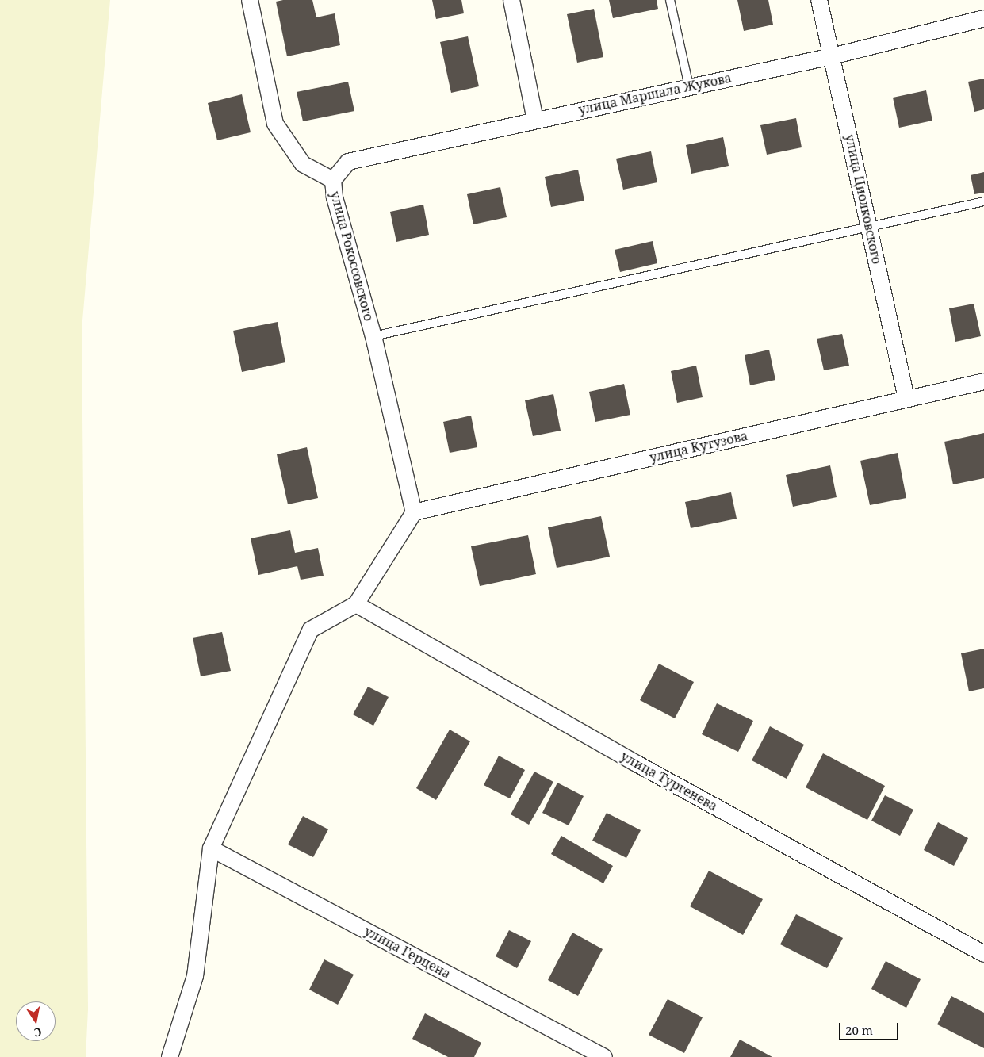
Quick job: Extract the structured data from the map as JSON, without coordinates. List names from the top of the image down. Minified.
{"streets":{"street":["улица Маршала Жукова","улица Циолковского","улица Рокоссовского","улица Кутузова","улица Тургенева","улица Герцена"]},"crossings":[["улица Маршала Жукова","улица Циолковского"],["улица Маршала Жукова","улица Рокоссовского"],["улица Циолковского","улица Кутузова"],["улица Рокоссовского","улица Кутузова"]],"scale_bar":"20 m","north":"bottom"}
